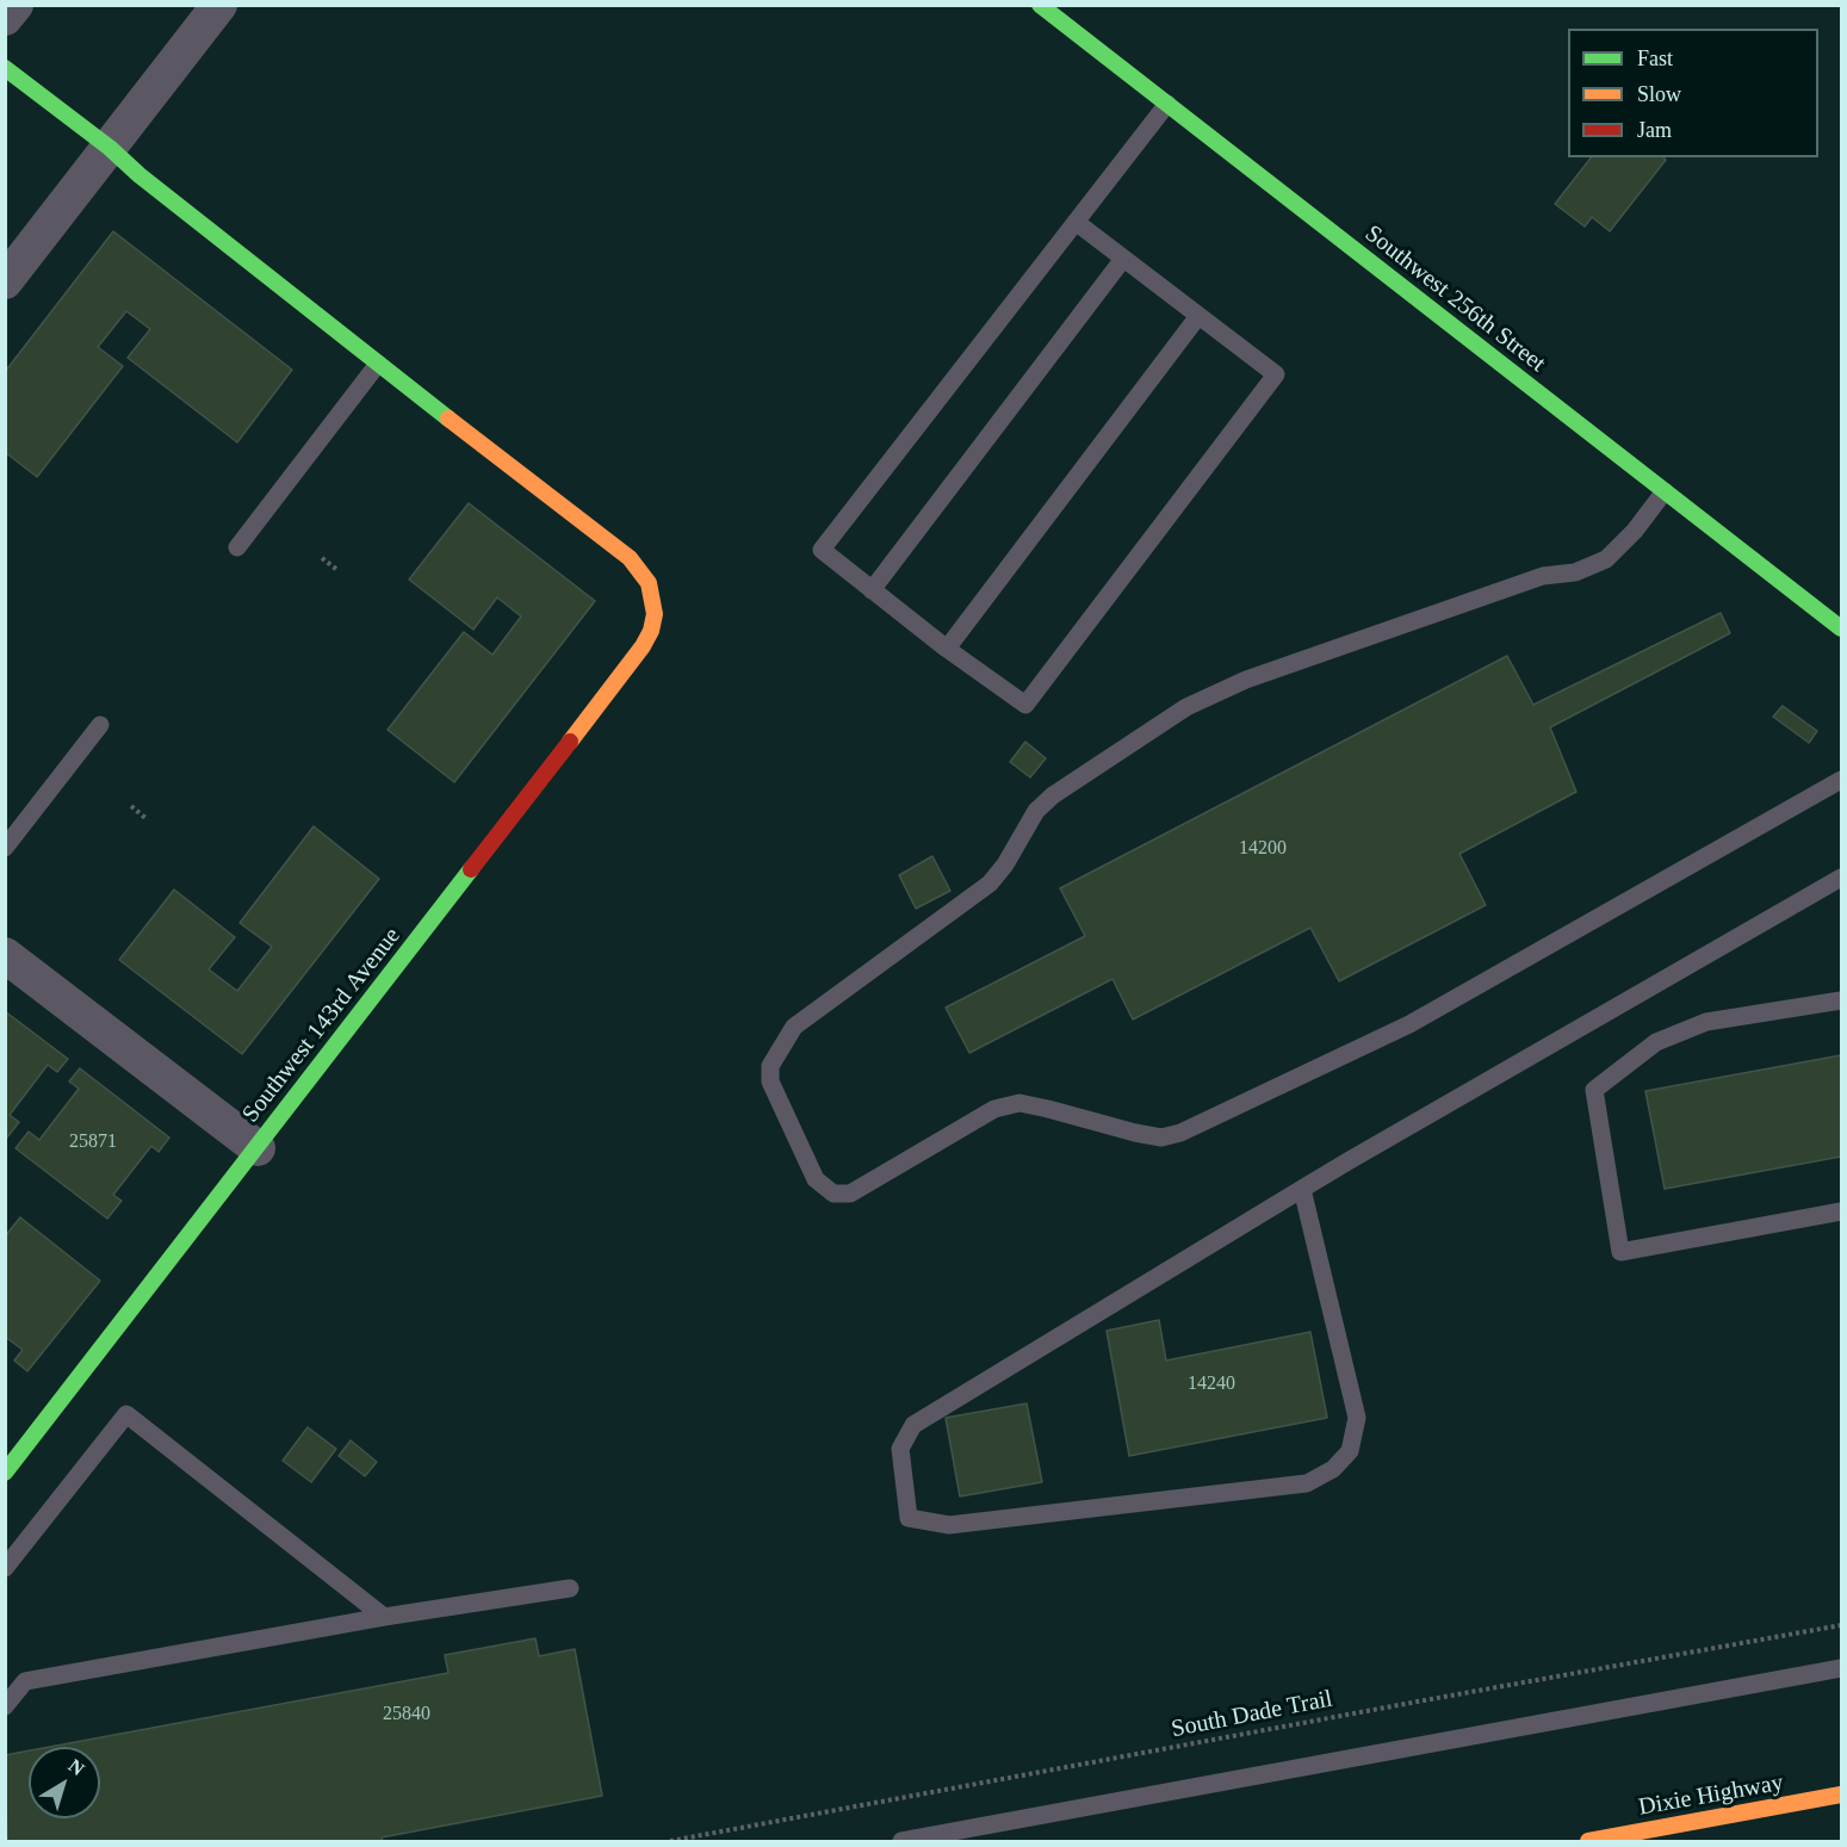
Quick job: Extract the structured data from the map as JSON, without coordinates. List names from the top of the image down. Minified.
{"streets":{"main road":["Southwest 256th Street","Southwest 143rd Avenue","Dixie Highway"],"path":["South Dade Trail"]},"house_numbers":["14200","25871","14240","25840"],"legend":["Fast","Slow","Jam"],"north":"top right"}
